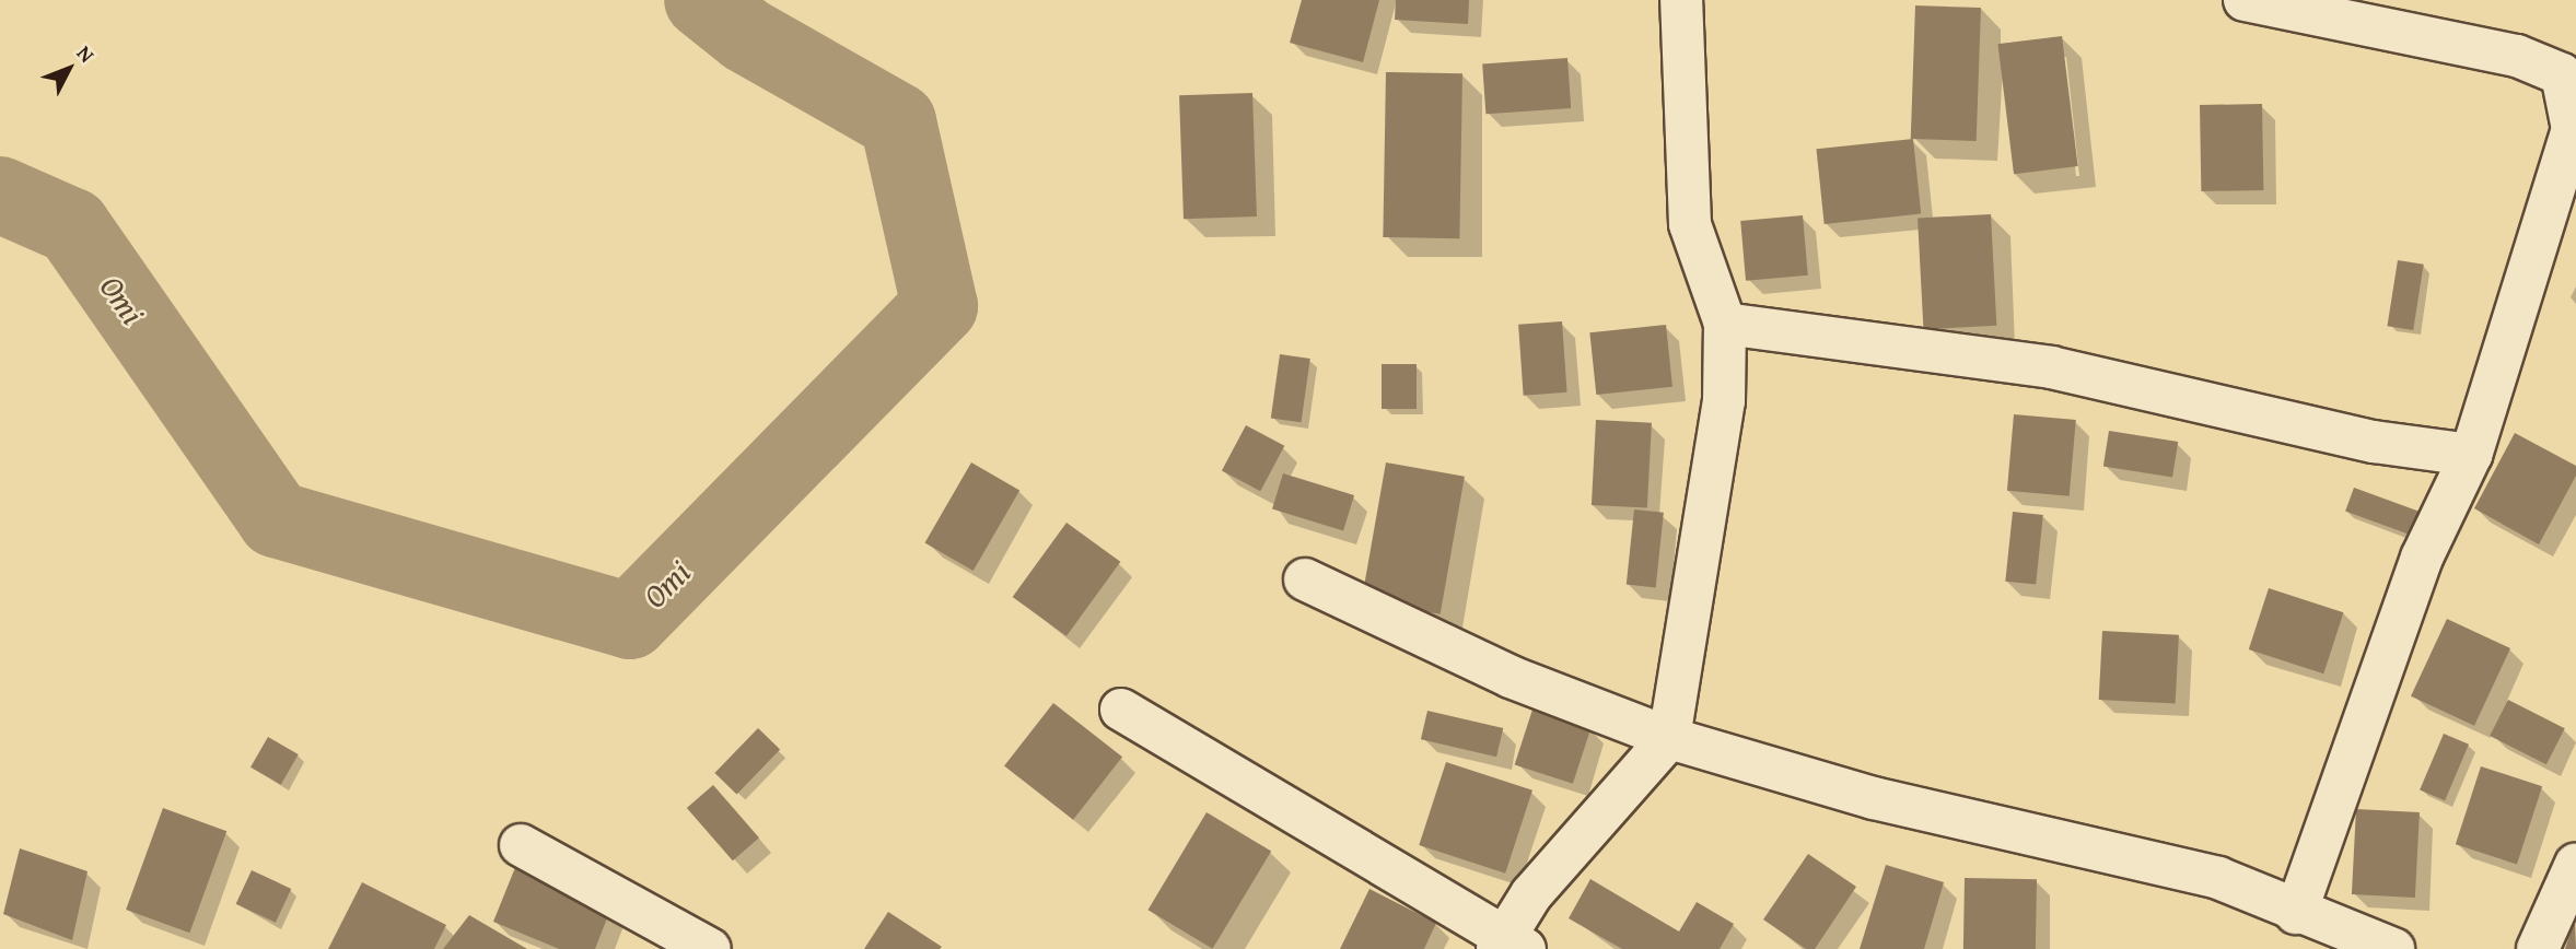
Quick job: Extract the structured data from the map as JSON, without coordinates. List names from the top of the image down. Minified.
{"water":["Omi"],"north":"top right"}
